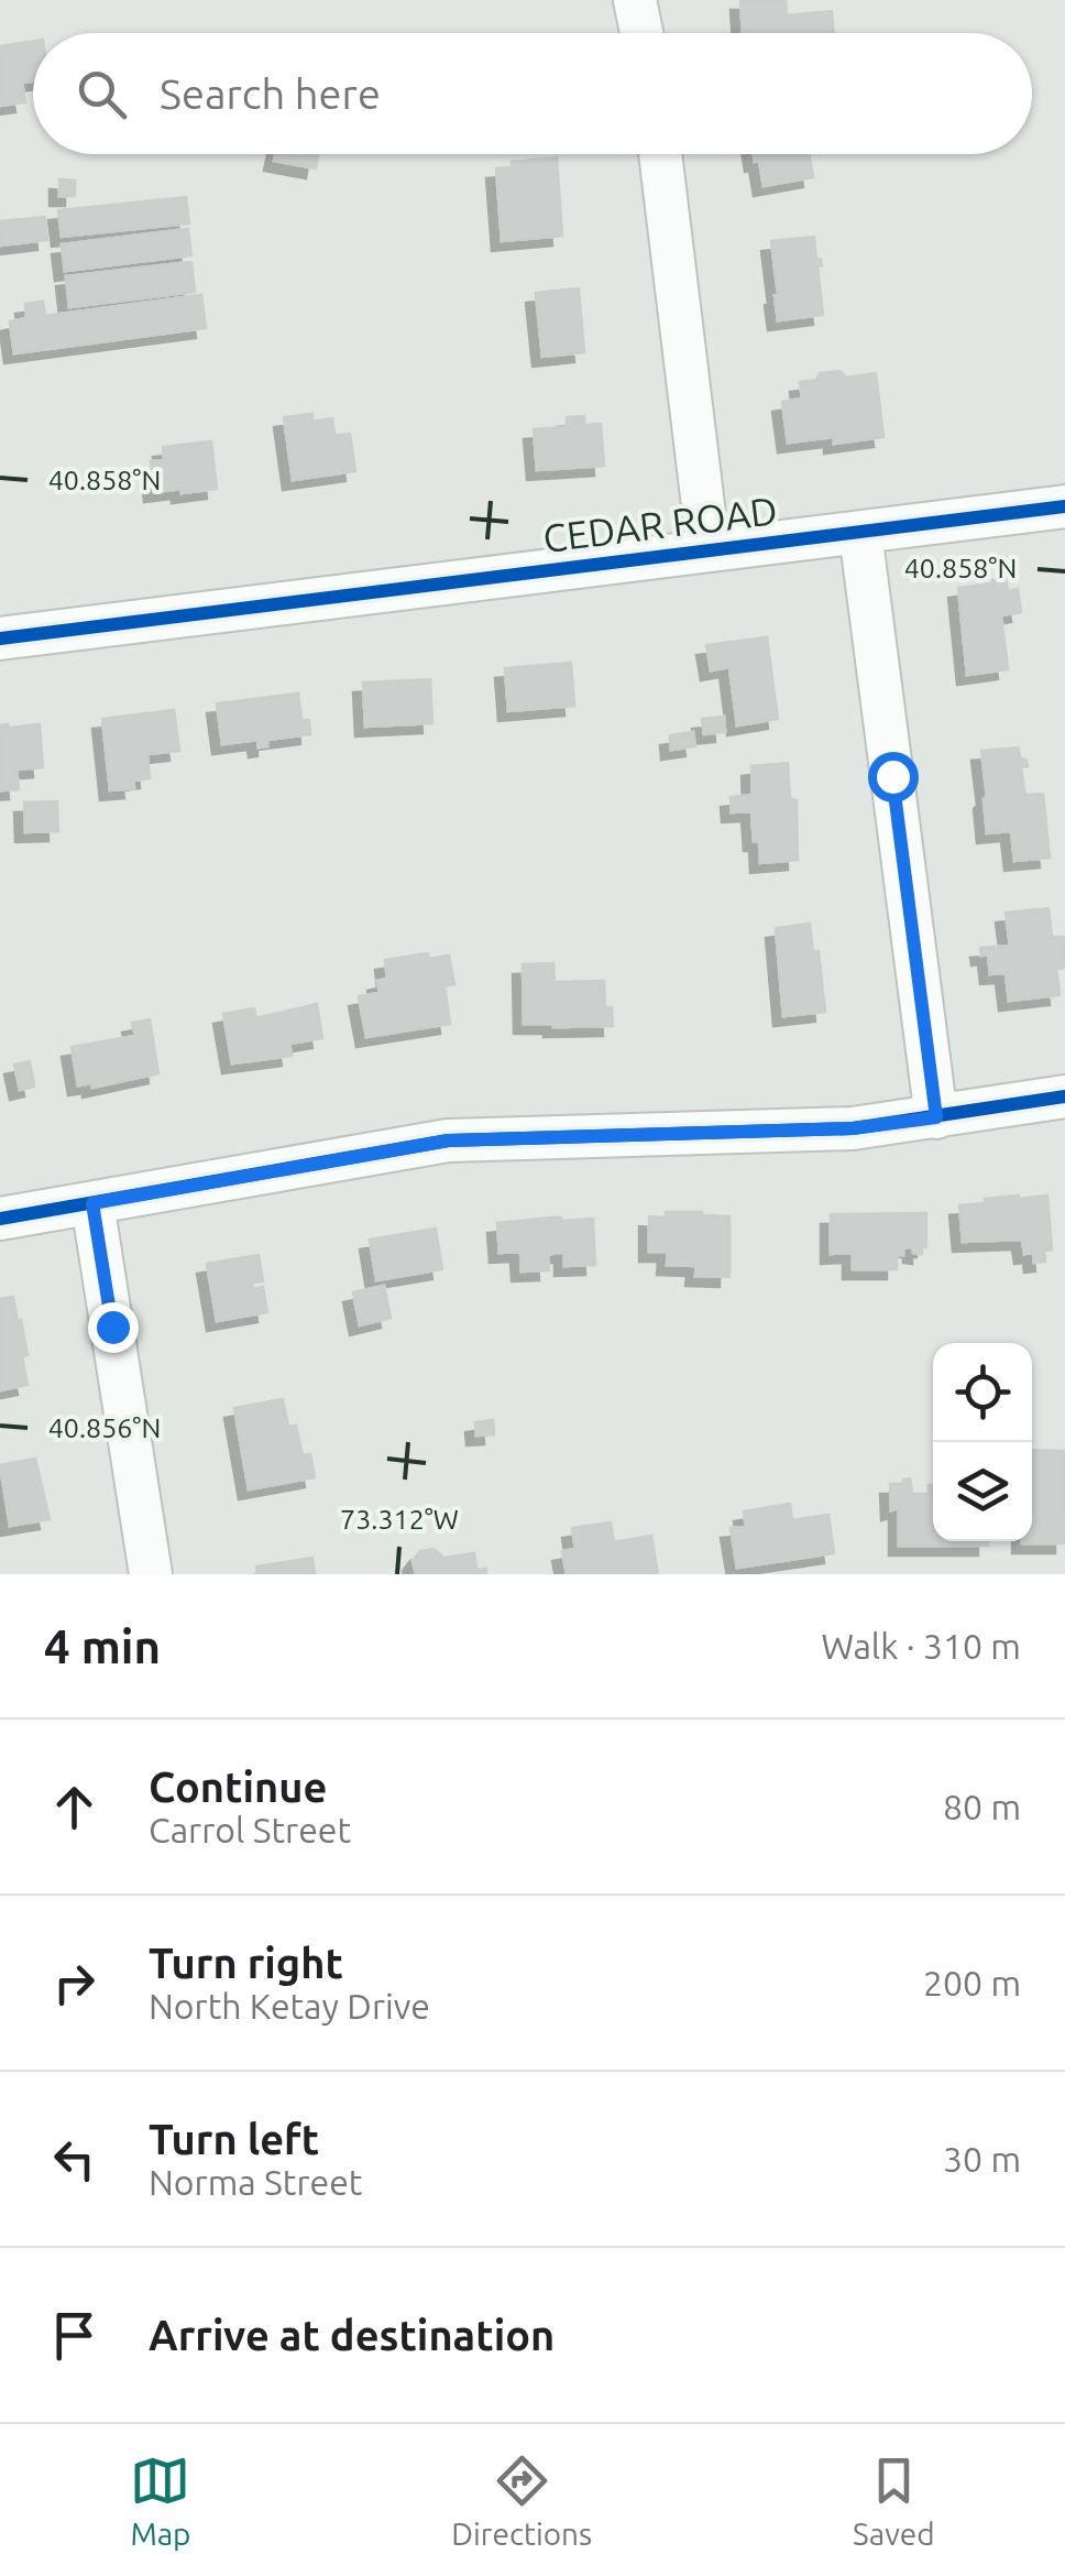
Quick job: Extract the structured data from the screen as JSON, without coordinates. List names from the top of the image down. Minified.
{"streets":{"street":["CEDAR ROAD"]},"page":{"search":"Search here","heading":["4 min","Walk · 310 m"],"list":[["Continue","Carrol Street","80 m"],["Turn right","North Ketay Drive","200 m"],["Turn left","Norma Street","30 m"],"Arrive at destination"],"nav":["Map","Directions","Saved"]},"coordinates":["40.858°N","40.856°N","73.312°W"]}
